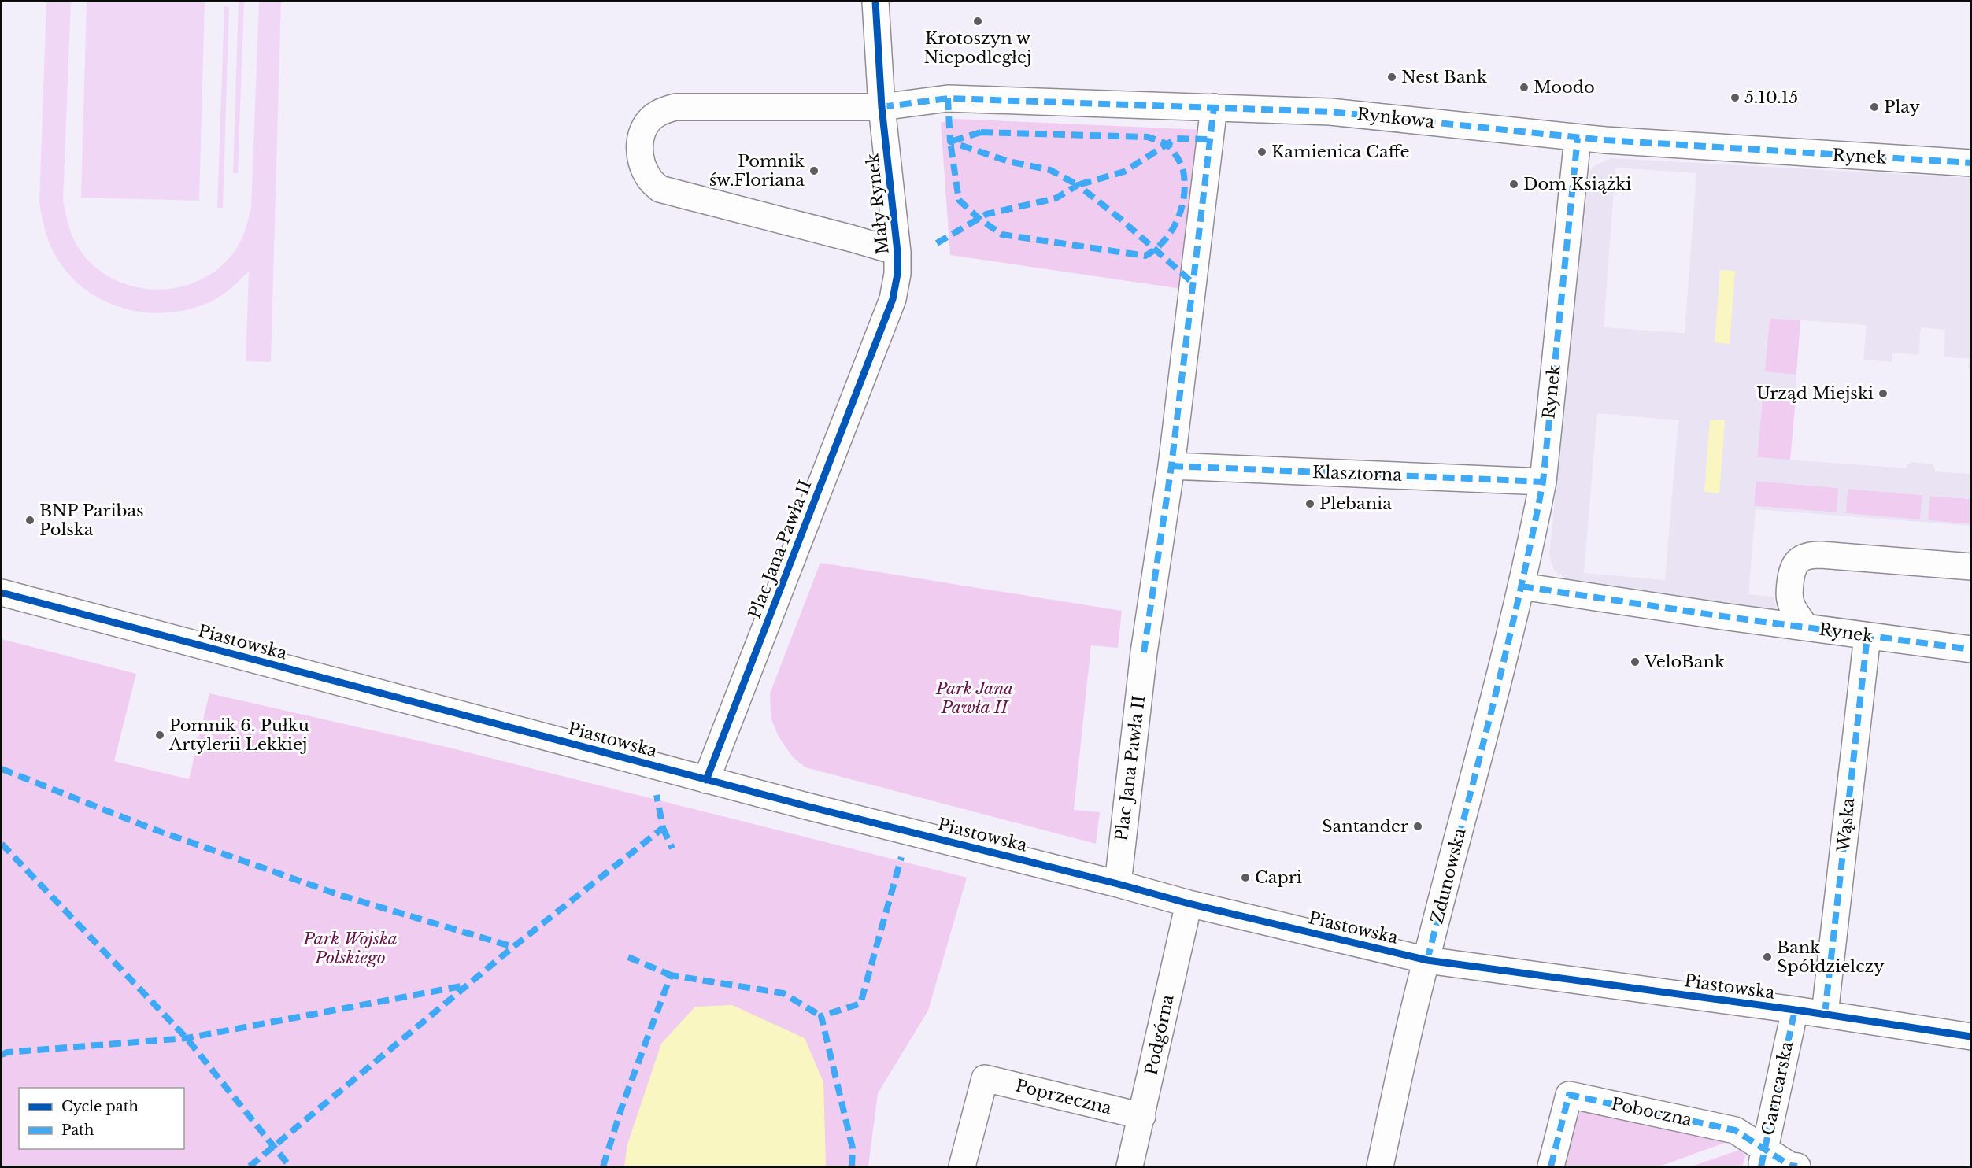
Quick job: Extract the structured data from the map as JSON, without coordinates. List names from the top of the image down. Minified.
{"streets":{"street":["Rynkowa","Rynek","Mały Rynek","Klasztorna","Plac Jana Pawła II","Piastowska","Wąska","Zdunowska","Podgórna","Garncarska","Poprzeczna","Poboczna"]},"crossings":[["Rynkowa","Rynek"],["Rynkowa","Mały Rynek"],["Rynkowa","Plac Jana Pawła II"],["Rynek","Klasztorna"],["Rynek","Wąska"],["Rynek","Zdunowska"],["Mały Rynek","Plac Jana Pawła II"],["Klasztorna","Plac Jana Pawła II"],["Plac Jana Pawła II","Piastowska"],["Piastowska","Wąska"],["Piastowska","Zdunowska"],["Piastowska","Podgórna"],["Piastowska","Garncarska"],["Podgórna","Poprzeczna"],["Garncarska","Poboczna"]],"parks":["Park Jana Pawła II","Park Wojska Polskiego"],"places":["Krotoszyn w Niepodległej","Nest Bank","Moodo","5.10.15","Play","Kamienica Caffe","Pomnik św.Floriana","Dom Książki","Urząd Miejski","Plebania","BNP Paribas Polska","VeloBank","Pomnik 6. Pułku Artylerii Lekkiej","Santander","Capri","Bank Spółdzielczy"],"legend":["Cycle path","Path"]}
